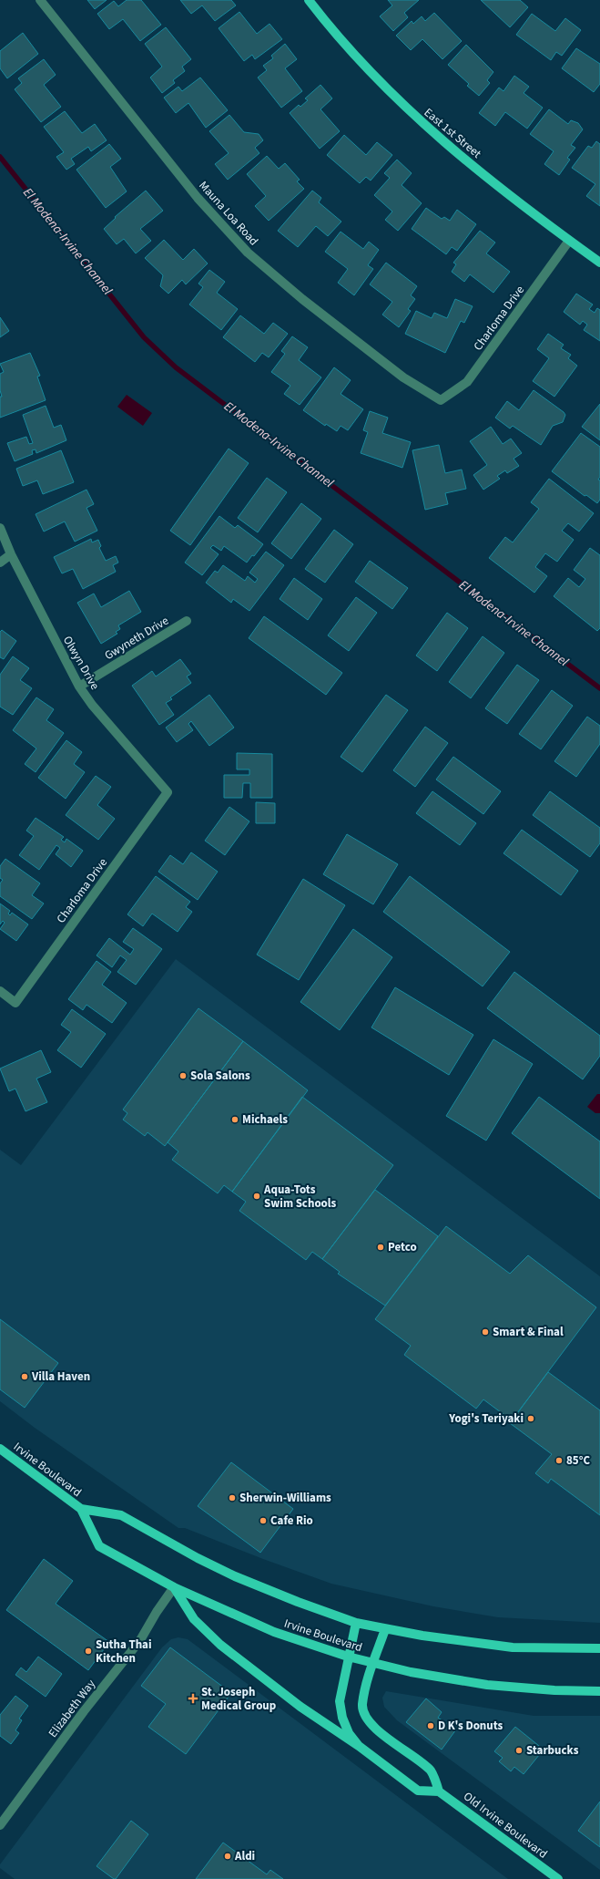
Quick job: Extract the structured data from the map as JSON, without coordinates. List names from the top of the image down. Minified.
{"streets":{"main road":["East 1st Street","Irvine Boulevard","Old Irvine Boulevard"],"street":["Mauna Loa Road","Charloma Drive","Gwyneth Drive","Olwyn Drive","Elizabeth Way"]},"crossings":[["East 1st Street","Charloma Drive"],["Mauna Loa Road","Charloma Drive"],["Charloma Drive","Olwyn Drive"],["Gwyneth Drive","Olwyn Drive"],["Irvine Boulevard","Elizabeth Way"]],"water":["El Modena-Irvine Channel"],"places":{"other":["Sola Salons","Michaels","Aqua-Tots Swim Schools","Petco","Smart & Final","Villa Haven","Yogi's Teriyaki","85°C","Sherwin-Williams","Cafe Rio","Sutha Thai Kitchen","D K's Donuts","Starbucks","Aldi"],"health":["St. Joseph Medical Group"]}}
